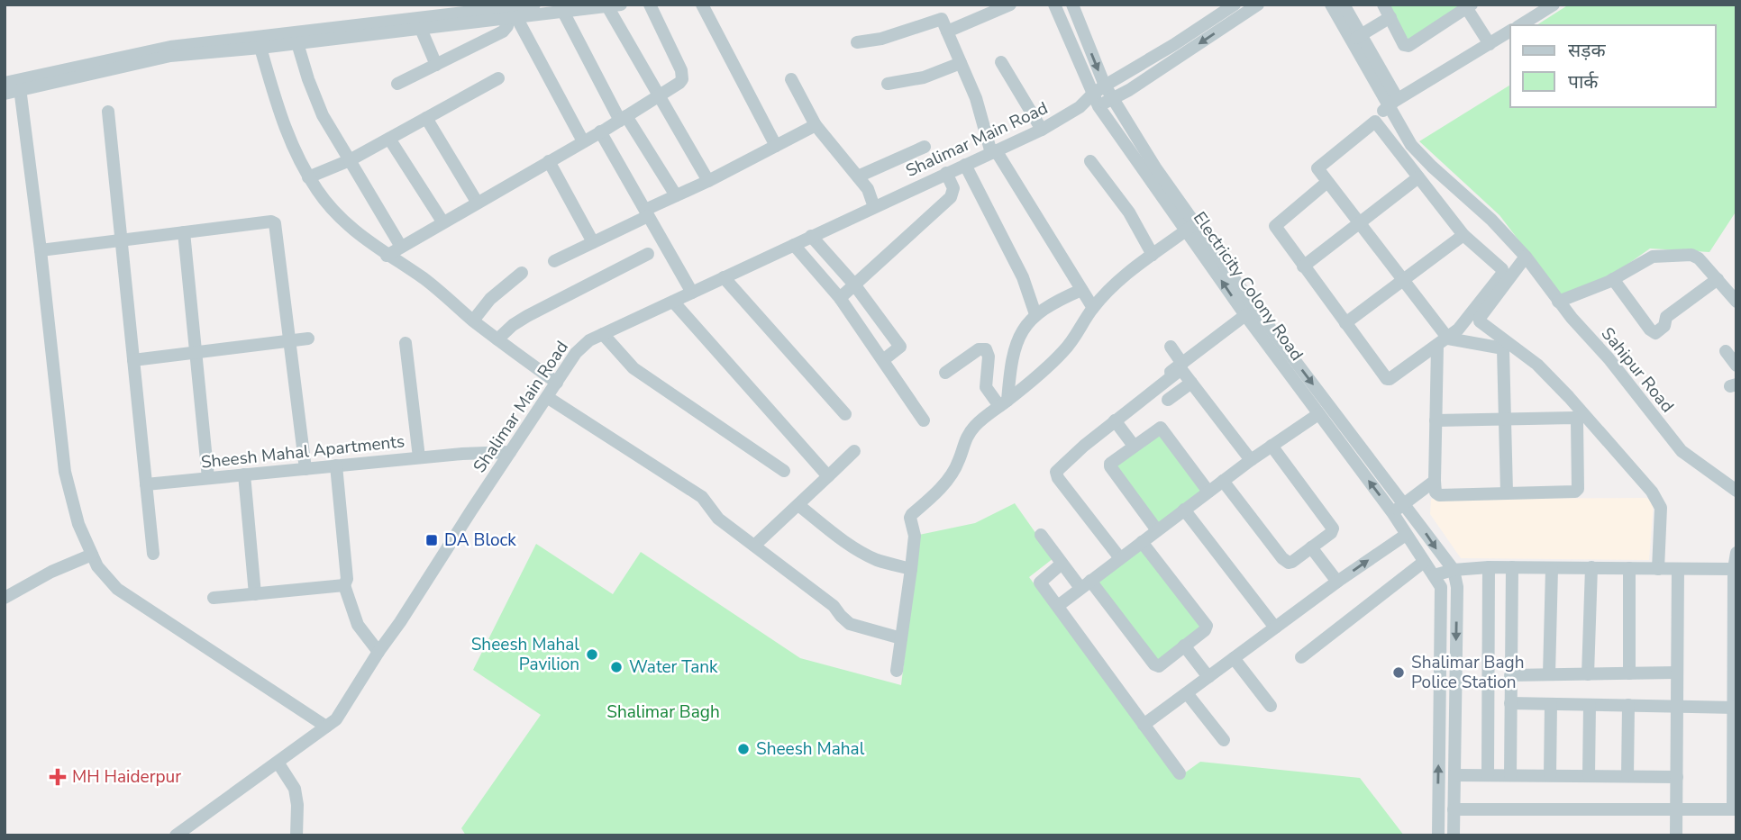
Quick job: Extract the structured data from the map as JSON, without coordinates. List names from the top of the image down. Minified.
{"streets":{"street":["Shalimar Main Road","Electricity Colony Road","Sahipur Road","Sheesh Mahal Apartments"]},"crossings":[["Shalimar Main Road","Electricity Colony Road"],["Shalimar Main Road","Sheesh Mahal Apartments"]],"parks":["Shalimar Bagh"],"places":{"transit":["DA Block"],"other":["Sheesh Mahal Pavilion","Water Tank","Shalimar Bagh Police Station","Sheesh Mahal"],"health":["MH Haiderpur"]},"legend":["सड़क","पार्क"]}
